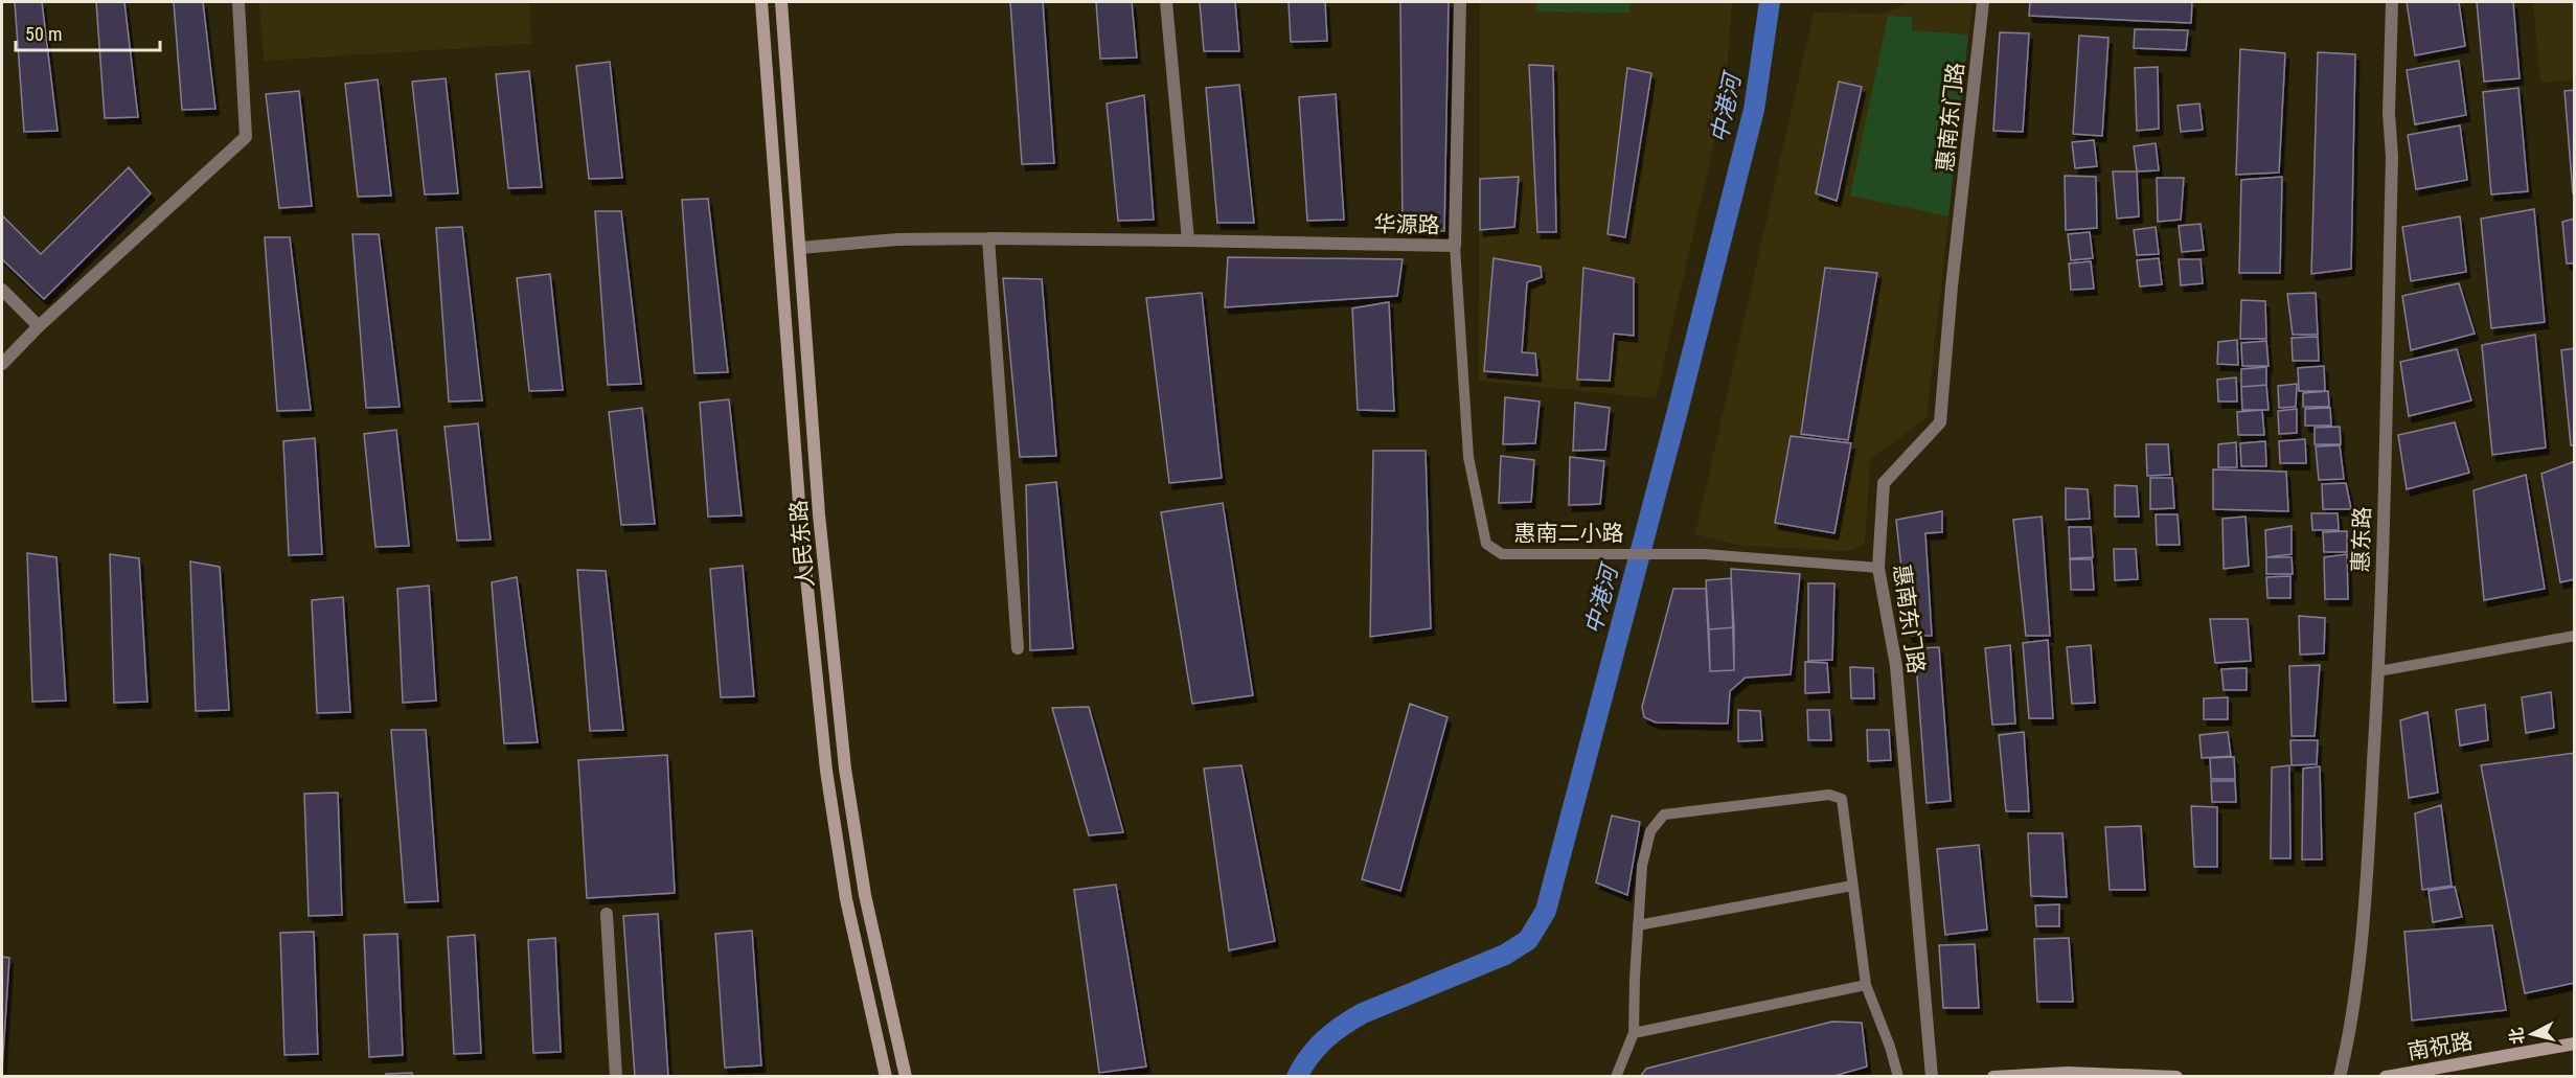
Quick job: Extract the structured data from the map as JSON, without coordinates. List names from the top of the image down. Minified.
{"streets":{"street":["惠南东门路","华源路","惠东路","人民东路","南祝路"],"lane":["惠南二小路"]},"crossings":[["惠南东门路","惠南二小路"],["华源路","惠南二小路"],["华源路","人民东路"]],"water":["中港河"],"scale_bar":"50 m","north":"left"}
